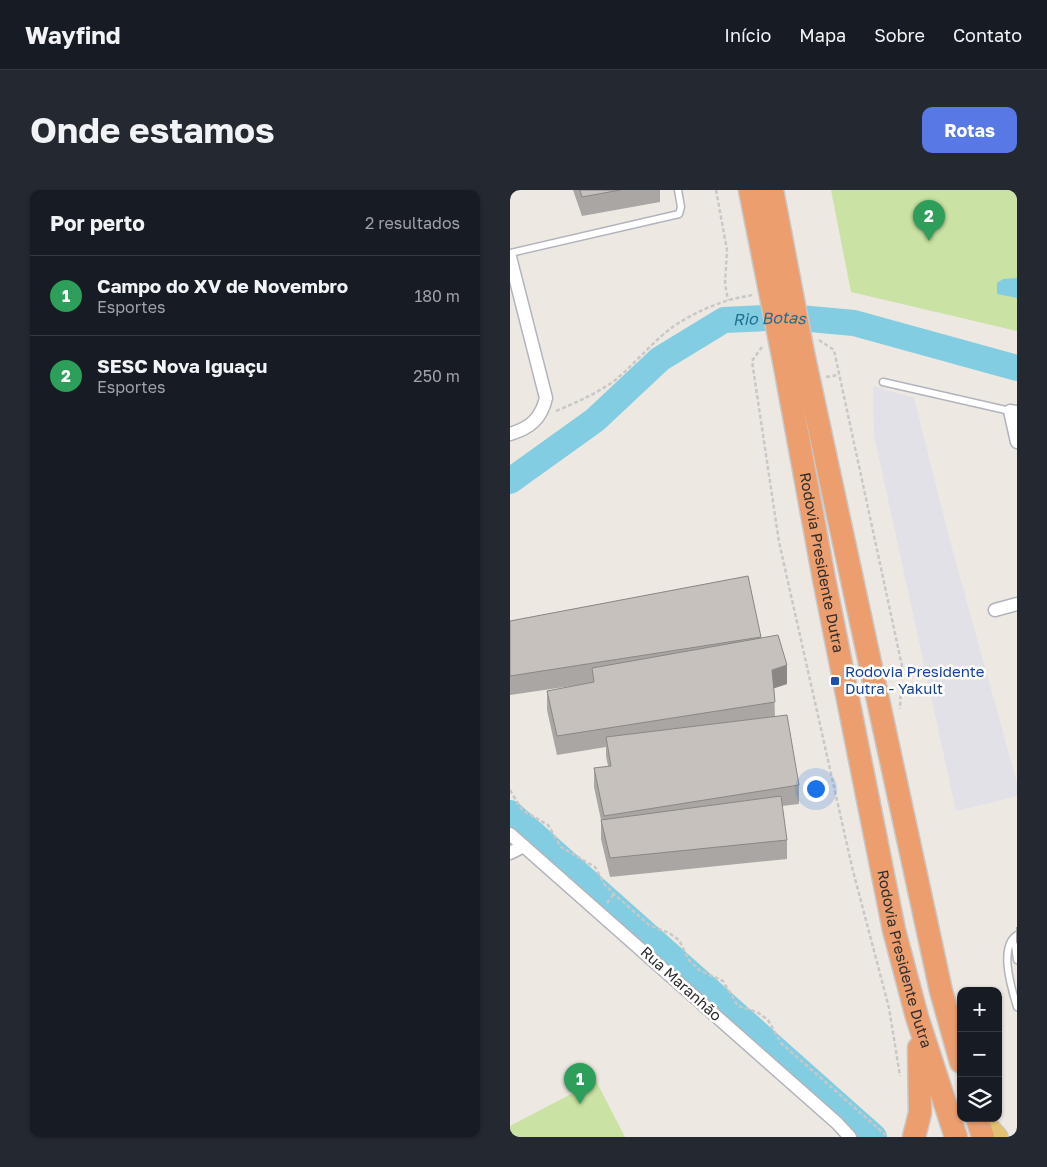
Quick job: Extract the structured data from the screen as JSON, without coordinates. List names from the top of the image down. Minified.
{"streets":{"highway":["Rodovia Presidente Dutra"],"street":["Rua Maranhão"]},"water":["Rio Botas"],"places":{"transit":["Rodovia Presidente Dutra - Yakult"]},"page":{"header":"Wayfind","nav":["Início","Mapa","Sobre","Contato"],"buttons":"Rotas","title":"Onde estamos","heading":["Por perto","2 resultados"],"pins":["2","1"],"list":[{"mark":"1","name":"Campo do XV de Novembro","note":"Esportes","value":"180 m"},{"mark":"2","name":"SESC Nova Iguaçu","note":"Esportes","value":"250 m"}],"map_buttons":["+","−"]}}
